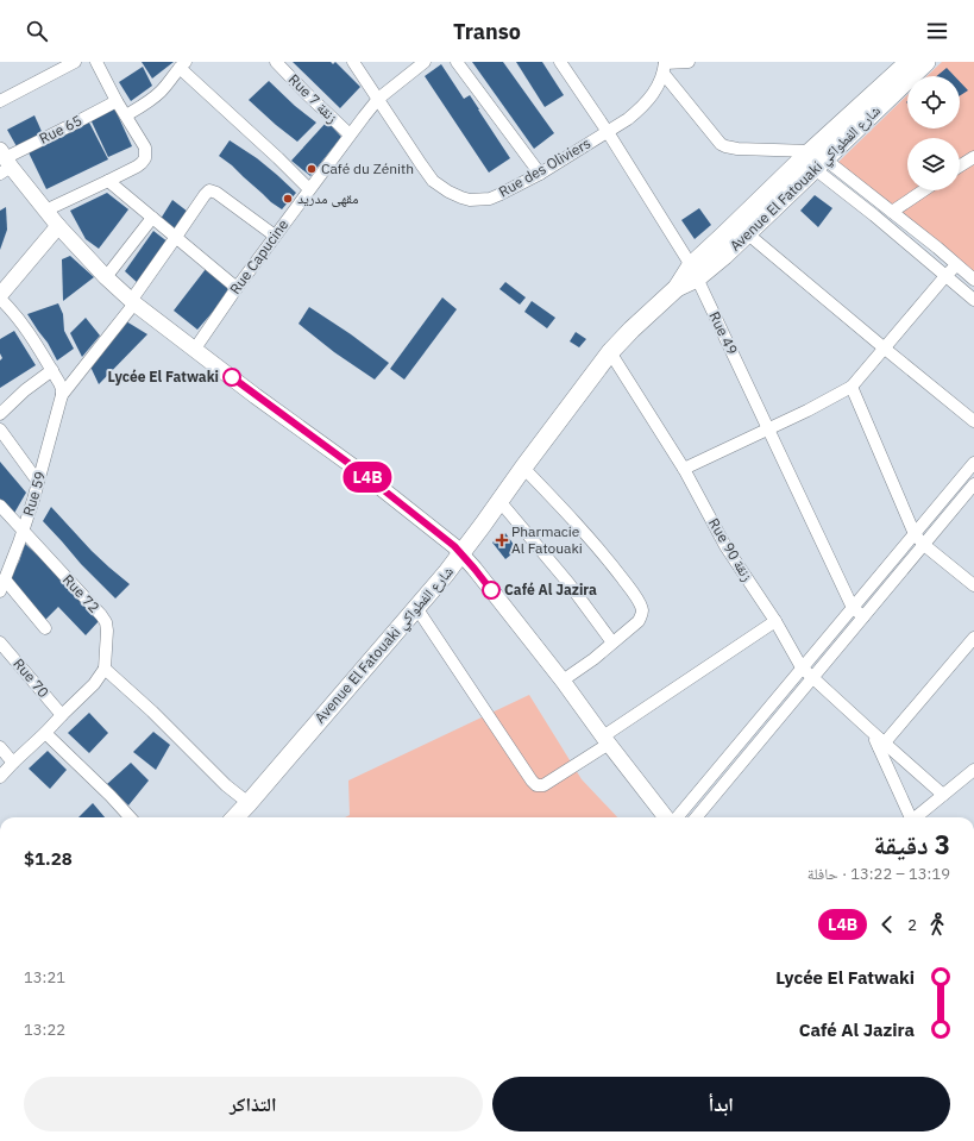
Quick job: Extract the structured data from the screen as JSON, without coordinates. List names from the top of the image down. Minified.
{"streets":{"main road":["Avenue El Fatouaki شارع الفطواكي"],"street":["Rue 7 زنقة","Rue 65","Rue des Oliviers","Rue Capucine","Rue 49","Rue 59","Rue 90 زنقة","Rue 72","Rue 70"]},"crossings":[["Rue 7 زنقة","Rue Capucine"],["Rue des Oliviers","Rue Capucine"],["Rue des Oliviers","Rue 49"],["Avenue El Fatouaki شارع الفطواكي","Rue 49"],["Avenue El Fatouaki شارع الفطواكي","Rue 90 زنقة"],["Rue 59","Rue 72"]],"places":{"other":["Café du Zénith","مقهى مدريد","Lycée El Fatwaki","Café Al Jazira"],"health":["Pharmacie Al Fatouaki"]},"lines":["bus line L4B"],"page":{"header":"Transo","on_map":"L4B","heading":["3 دقيقة","13:19 – 13:22 · حافلة","$1.28"],"legs":["2","L4B"],"list":[{"name":"Lycée El Fatwaki","value":"13:21"},{"name":"Café Al Jazira","value":"13:22"}],"buttons":["ابدأ","التذاكر"]}}
